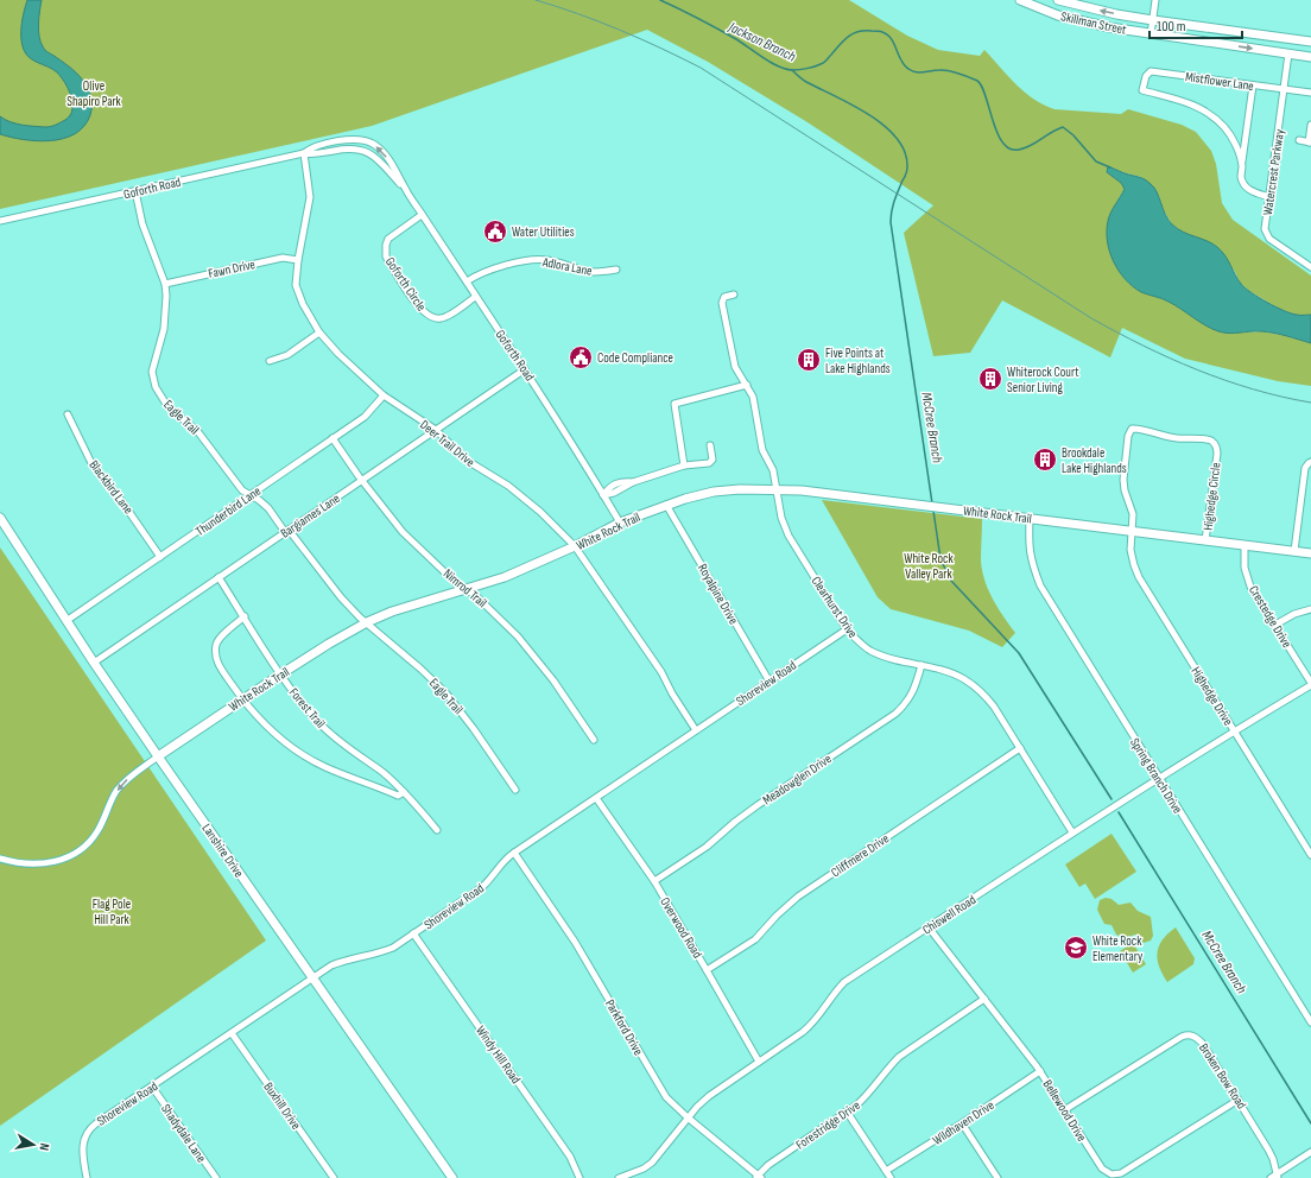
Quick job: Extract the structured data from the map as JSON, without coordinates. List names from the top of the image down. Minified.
{"streets":{"street":["Skillman Street","Mistflower Lane","Watercrest Parkway","Goforth Road","Adlora Lane","Fawn Drive","Goforth Circle","Eagle Trail","Deer Trail Drive","Blackbird Lane","Highedge Circle","Thunderbird Lane","White Rock Trail","Bargiames Lane","Nimrod Trail","Royalpine Drive","Clearhurst Drive","Crestedge Drive","Shoreview Road","Highedge Drive","Forest Trail","Spring Branch Drive","Meadowglen Drive","Lanshire Drive","Cliffmere Drive","Chiswell Road","Overwood Road","Parkford Drive","Windy Hill Road","Broken Bow Road","Buxhill Drive","Bellewood Drive","Wildhaven Drive","Forestridge Drive","Shadydale Lane"]},"crossings":[["Skillman Street","Watercrest Parkway"],["Mistflower Lane","Watercrest Parkway"],["Goforth Road","Adlora Lane"],["Goforth Road","Goforth Circle"],["Goforth Road","Eagle Trail"],["Goforth Road","Deer Trail Drive"],["Goforth Road","White Rock Trail"],["Goforth Road","Bargiames Lane"],["Fawn Drive","Eagle Trail"],["Fawn Drive","Deer Trail Drive"],["Eagle Trail","Thunderbird Lane"],["Eagle Trail","White Rock Trail"],["Eagle Trail","Bargiames Lane"],["Deer Trail Drive","Thunderbird Lane"],["Deer Trail Drive","White Rock Trail"],["Deer Trail Drive","Bargiames Lane"],["Deer Trail Drive","Shoreview Road"],["Blackbird Lane","Thunderbird Lane"],["Highedge Circle","White Rock Trail"],["Highedge Circle","Highedge Drive"],["Thunderbird Lane","Nimrod Trail"],["Thunderbird Lane","Lanshire Drive"],["White Rock Trail","Nimrod Trail"],["White Rock Trail","Royalpine Drive"],["White Rock Trail","Clearhurst Drive"],["White Rock Trail","Crestedge Drive"],["White Rock Trail","Highedge Drive"],["White Rock Trail","Forest Trail"],["White Rock Trail","Spring Branch Drive"],["White Rock Trail","Lanshire Drive"],["Bargiames Lane","Nimrod Trail"],["Bargiames Lane","Forest Trail"],["Bargiames Lane","Lanshire Drive"],["Royalpine Drive","Shoreview Road"],["Clearhurst Drive","Shoreview Road"],["Clearhurst Drive","Meadowglen Drive"],["Clearhurst Drive","Cliffmere Drive"],["Clearhurst Drive","Chiswell Road"],["Crestedge Drive","Chiswell Road"],["Shoreview Road","Lanshire Drive"],["Shoreview Road","Overwood Road"],["Shoreview Road","Parkford Drive"],["Shoreview Road","Windy Hill Road"],["Shoreview Road","Buxhill Drive"],["Shoreview Road","Shadydale Lane"],["Highedge Drive","Chiswell Road"],["Spring Branch Drive","Chiswell Road"],["Meadowglen Drive","Overwood Road"],["Cliffmere Drive","Overwood Road"],["Chiswell Road","Overwood Road"],["Chiswell Road","Parkford Drive"],["Chiswell Road","Bellewood Drive"],["Parkford Drive","Forestridge Drive"],["Broken Bow Road","Bellewood Drive"],["Bellewood Drive","Wildhaven Drive"],["Bellewood Drive","Forestridge Drive"]],"water":["Jackson Branch","McCree Branch"],"parks":["Olive Shapiro Park","White Rock Valley Park","Flag Pole Hill Park"],"places":{"public building":["Water Utilities","Code Compliance"],"building":["Five Points at Lake Highlands","Whiterock Court Senior Living","Brookdale Lake Highlands"],"school or university":["White Rock Elementary"]},"scale_bar":"100 m","north":"right"}
